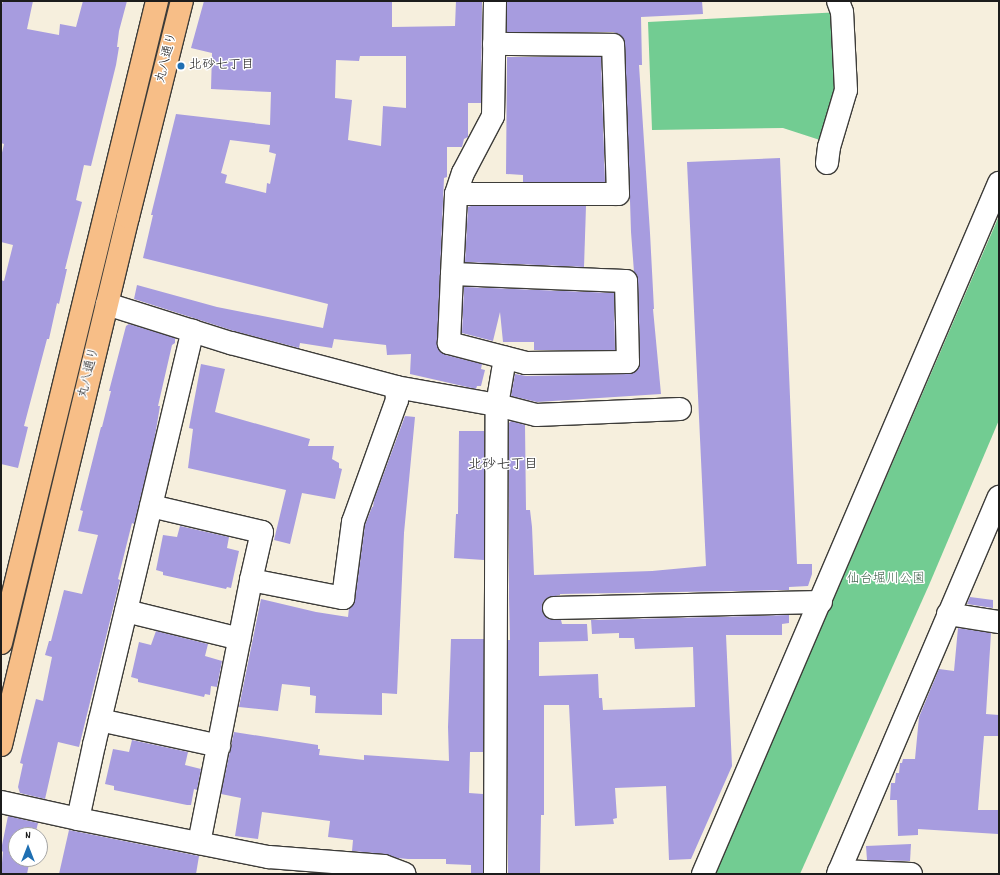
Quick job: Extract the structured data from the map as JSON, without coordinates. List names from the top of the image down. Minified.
{"streets":{"main road":["丸八通り"]},"districts":["北砂七丁目"],"parks":["仙台堀川公園"],"places":["北砂七丁目"],"north":"top"}
